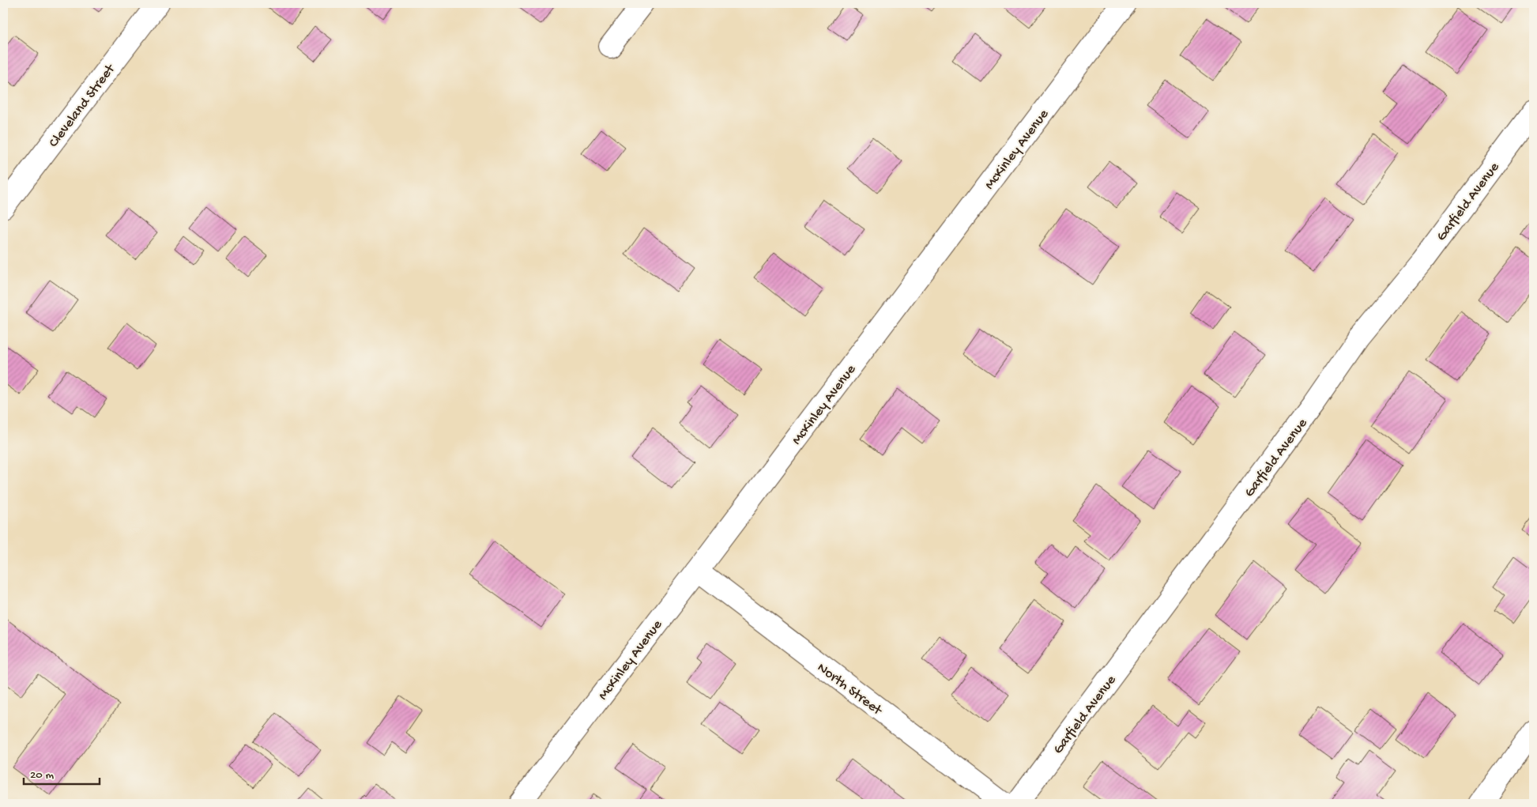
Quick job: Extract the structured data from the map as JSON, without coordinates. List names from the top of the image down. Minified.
{"streets":{"street":["Cleveland Street","McKinley Avenue","Garfield Avenue","North Street"]},"crossings":[["McKinley Avenue","North Street"]],"scale_bar":"20 m"}
